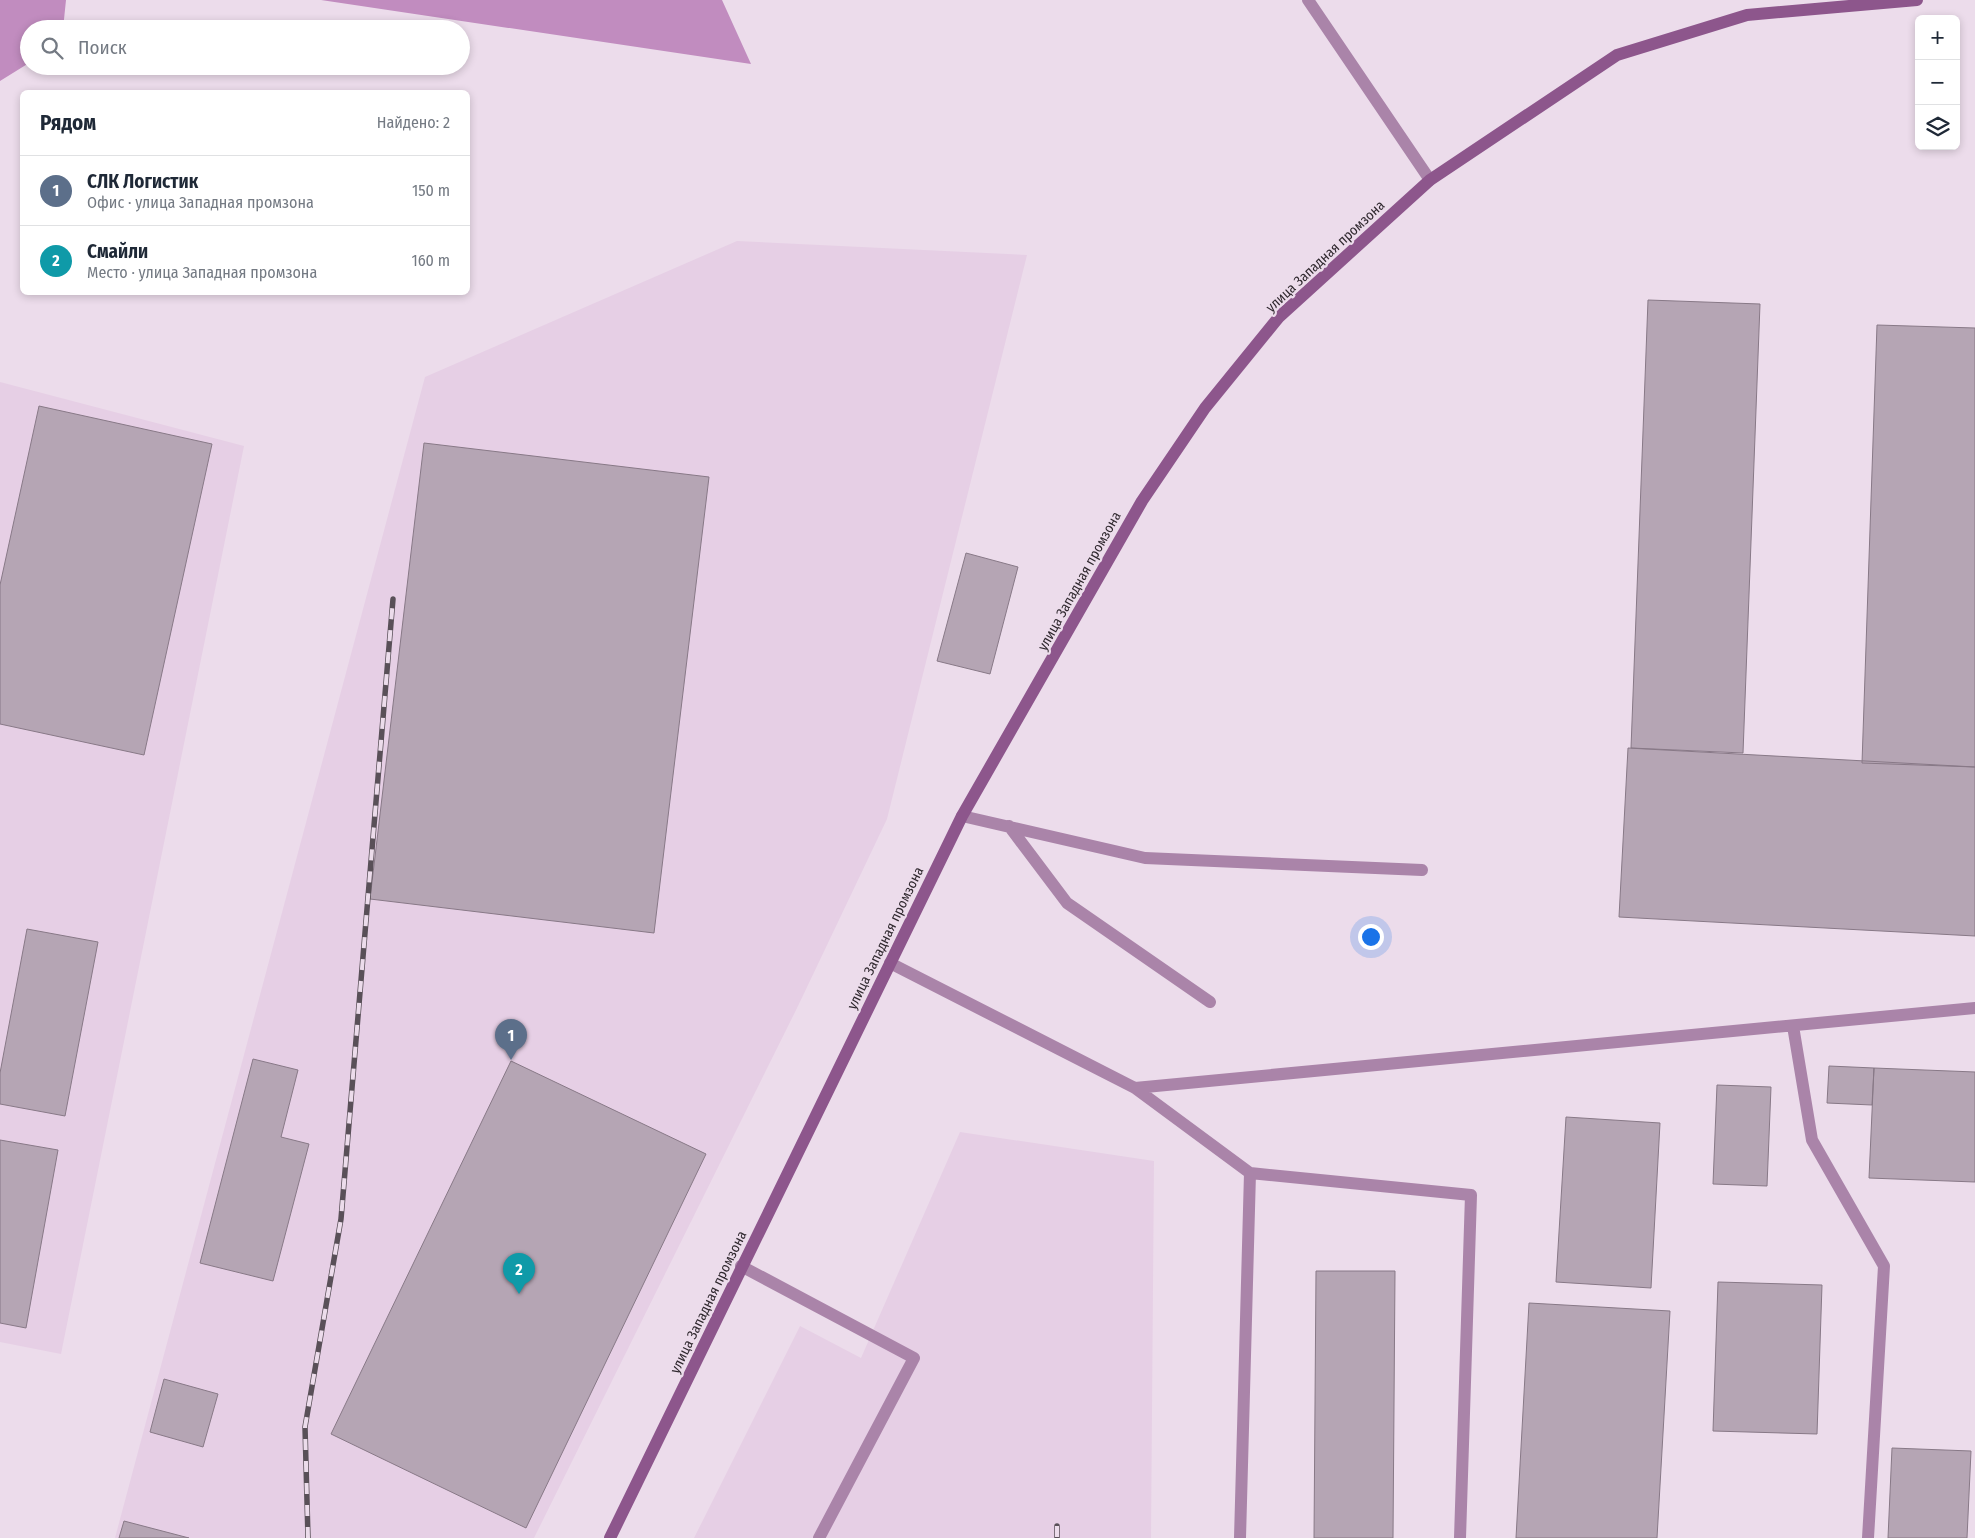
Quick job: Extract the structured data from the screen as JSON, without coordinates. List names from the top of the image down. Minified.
{"streets":{"street":["улица Западная промзона"]},"page":{"map_buttons":["+","−"],"search":"Поиск","heading":["Рядом","Найдено: 2"],"list":[{"mark":"1","name":"СЛК Логистик","note":"Офис · улица Западная промзона","value":"150 m"},{"mark":"2","name":"Смайли","note":"Место · улица Западная промзона","value":"160 m"}],"pins":["1","2"]}}
